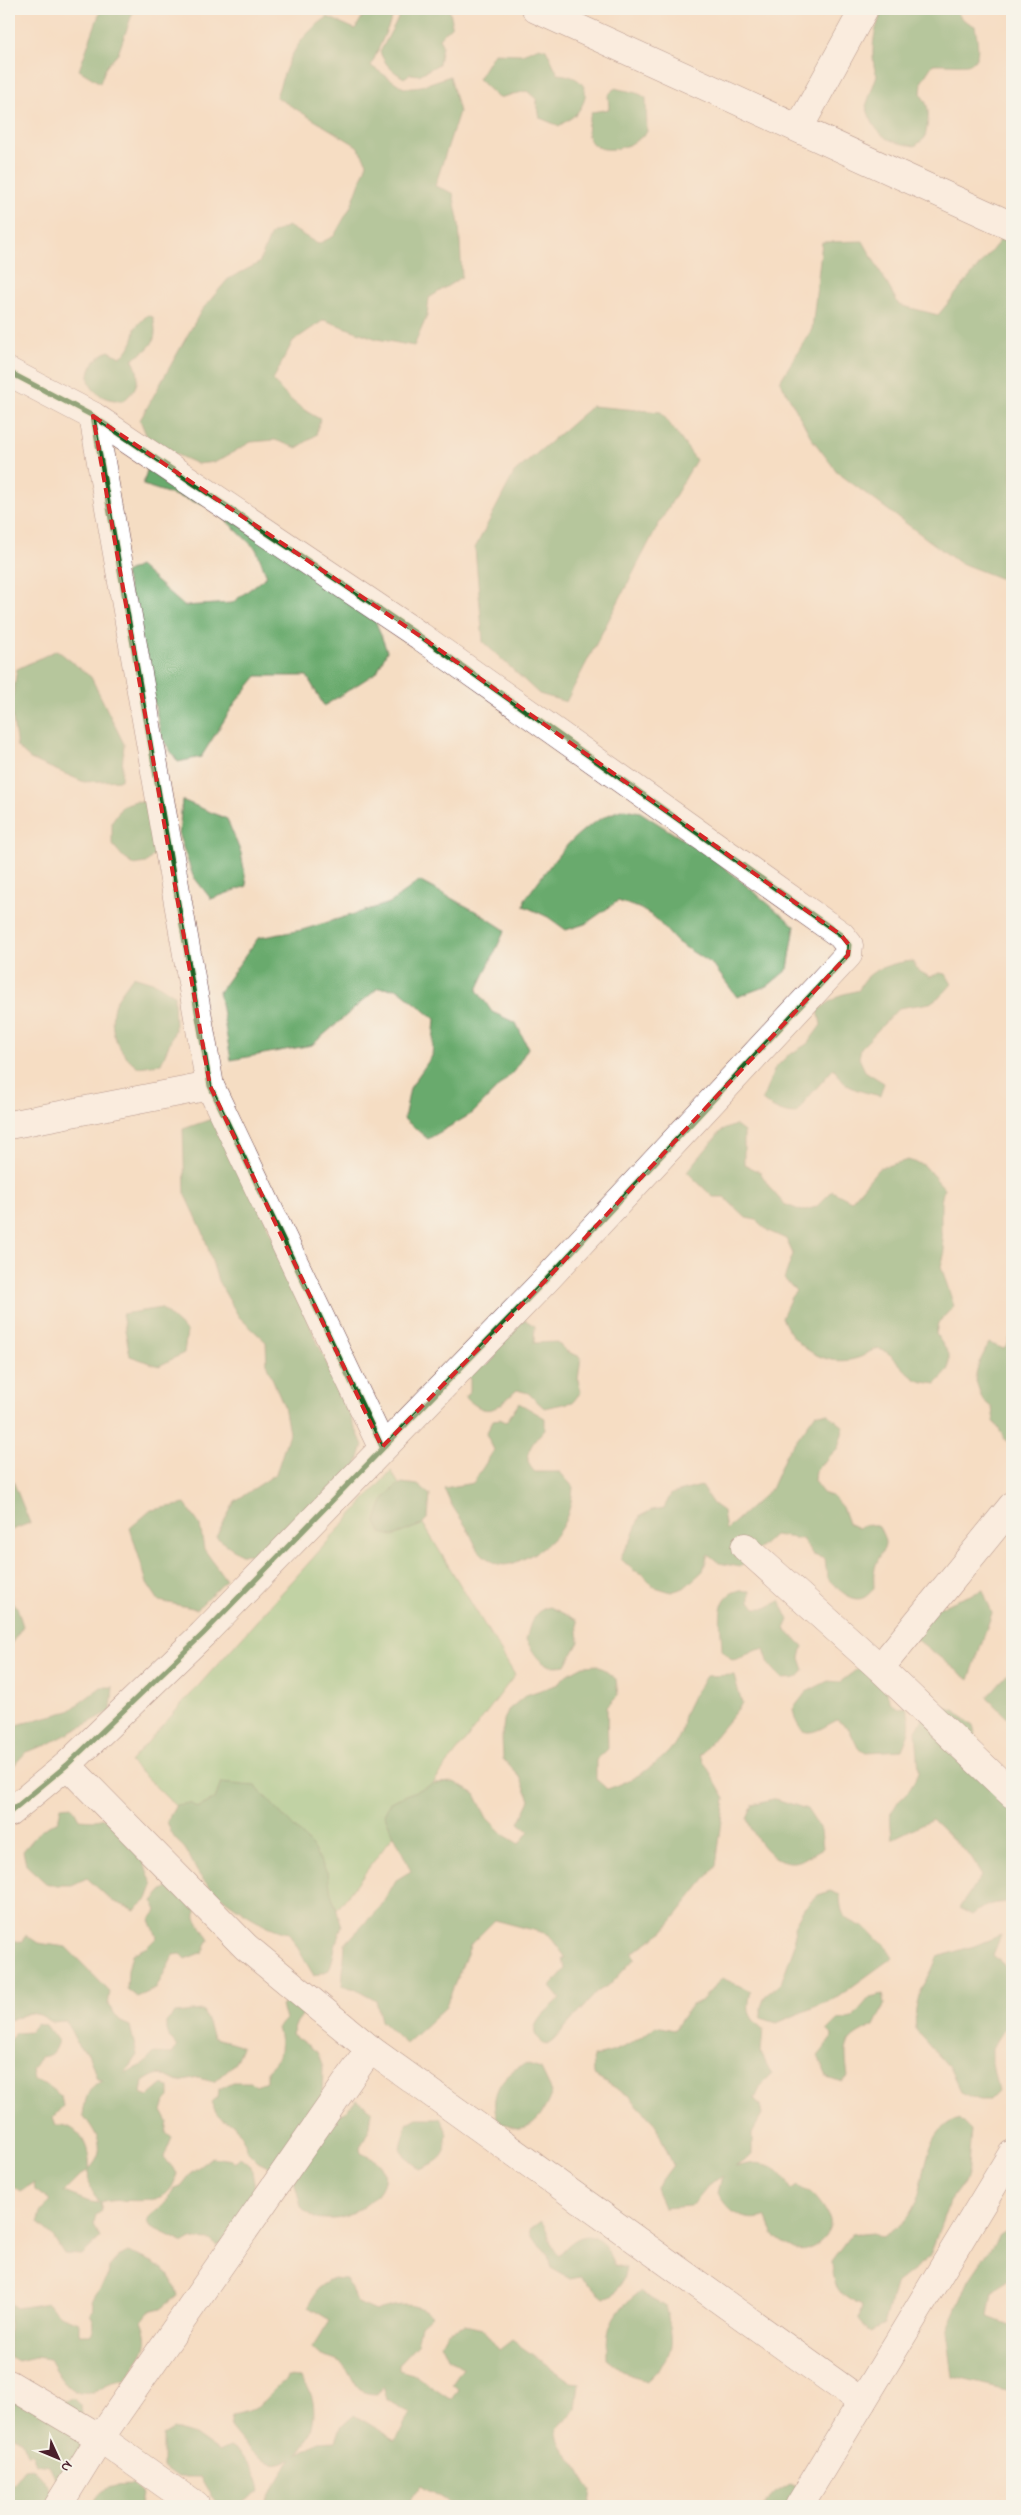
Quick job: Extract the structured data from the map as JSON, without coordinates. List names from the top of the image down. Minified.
{"north":"bottom right"}
